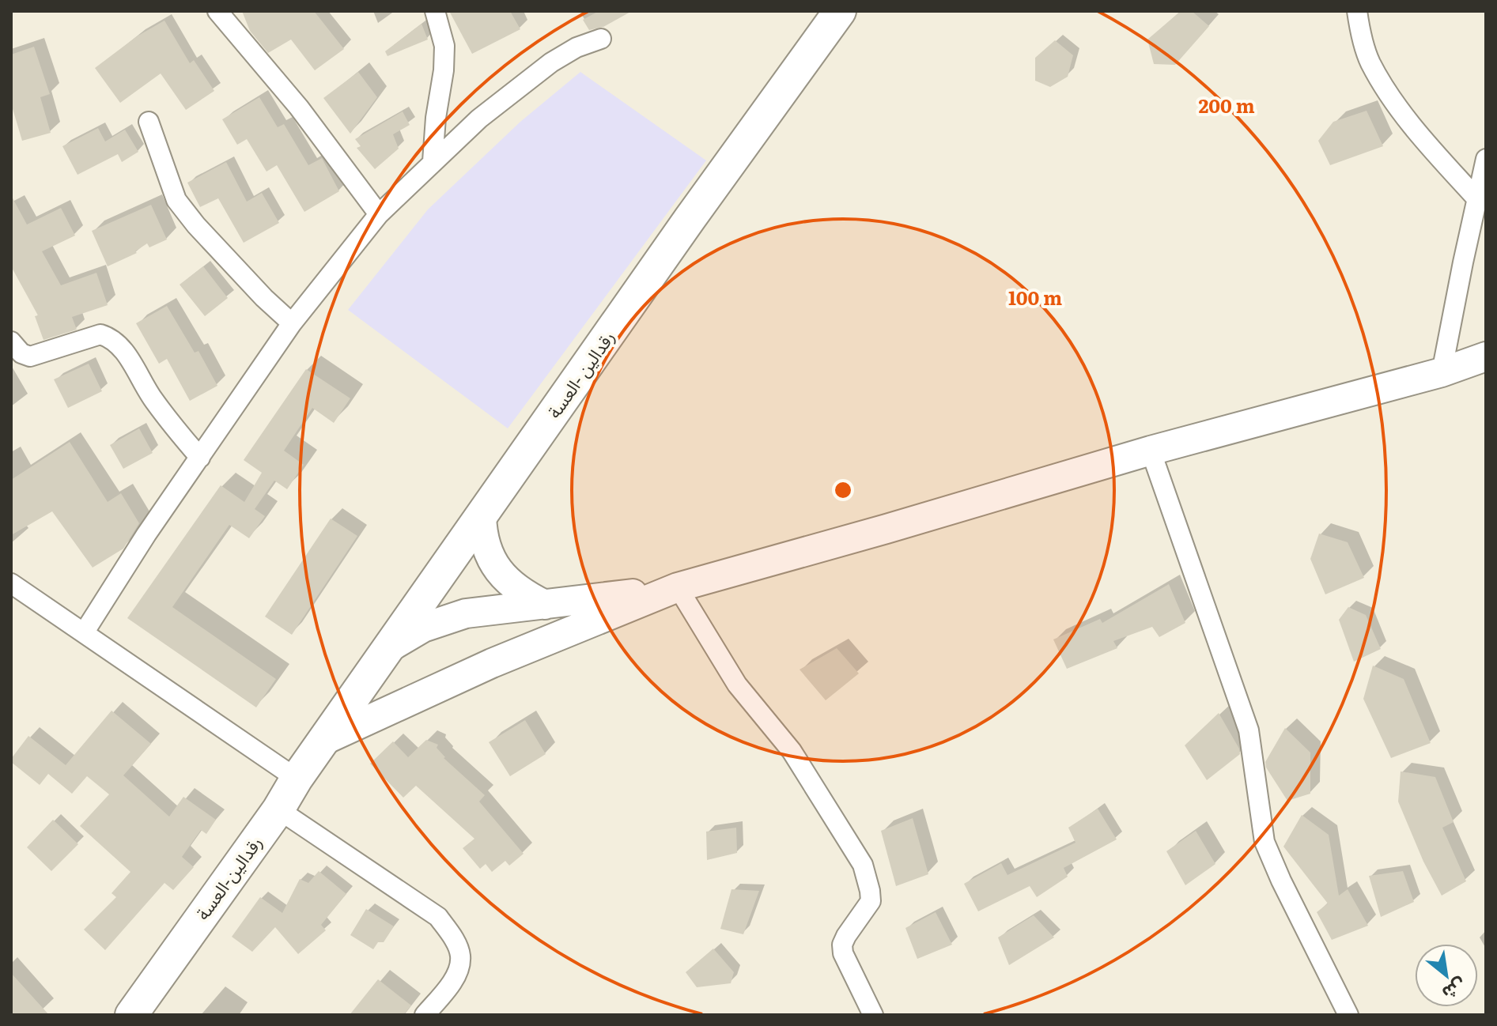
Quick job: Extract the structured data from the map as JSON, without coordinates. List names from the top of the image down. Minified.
{"streets":{"main road":["رقدالين -العسة","رقدالين-العسة"]},"crossings":[["رقدالين -العسة","رقدالين-العسة"]],"north":"bottom right","rings":["200 m","100 m"]}
